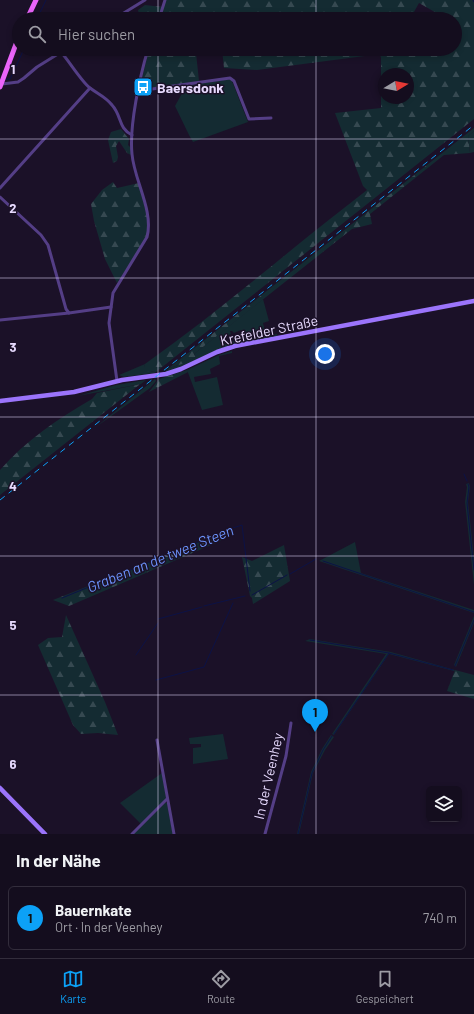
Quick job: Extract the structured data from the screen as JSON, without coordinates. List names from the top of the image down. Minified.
{"streets":{"main road":["Krefelder Straße"],"street":["In der Veenhey"]},"water":["Graben an de twee Steen"],"places":{"bus stop":["Baersdonk"]},"north":"right","page":{"search":"Hier suchen","pins":"1","heading":"In der Nähe","list":[{"mark":"1","name":"Bauernkate","note":"Ort · In der Veenhey","value":"740 m"}],"nav":["Karte","Route","Gespeichert"]},"grid":{"rows":["1","2","3","4","5","6"]}}
